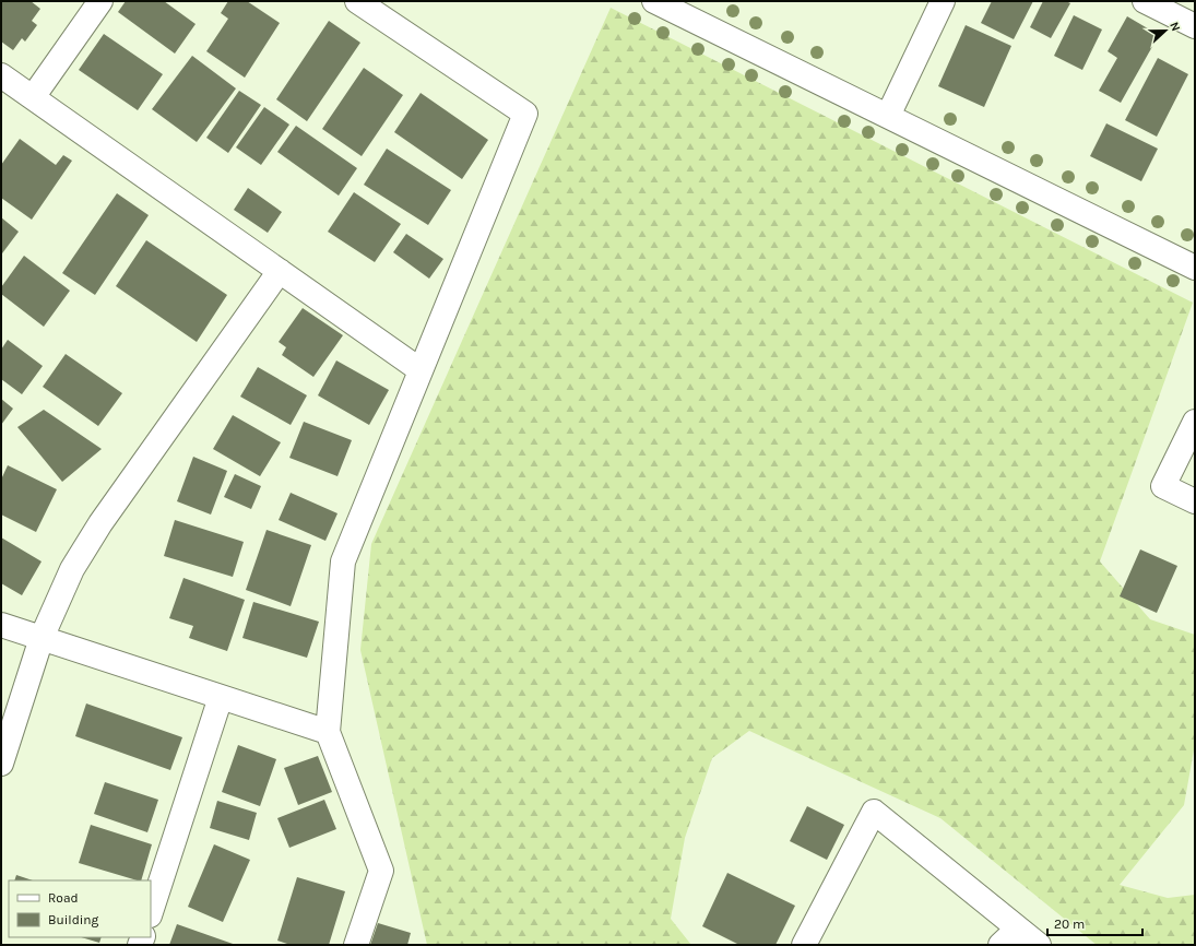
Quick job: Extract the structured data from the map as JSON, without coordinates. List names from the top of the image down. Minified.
{"legend":["Road","Building"],"scale_bar":"20 m","north":"right"}
